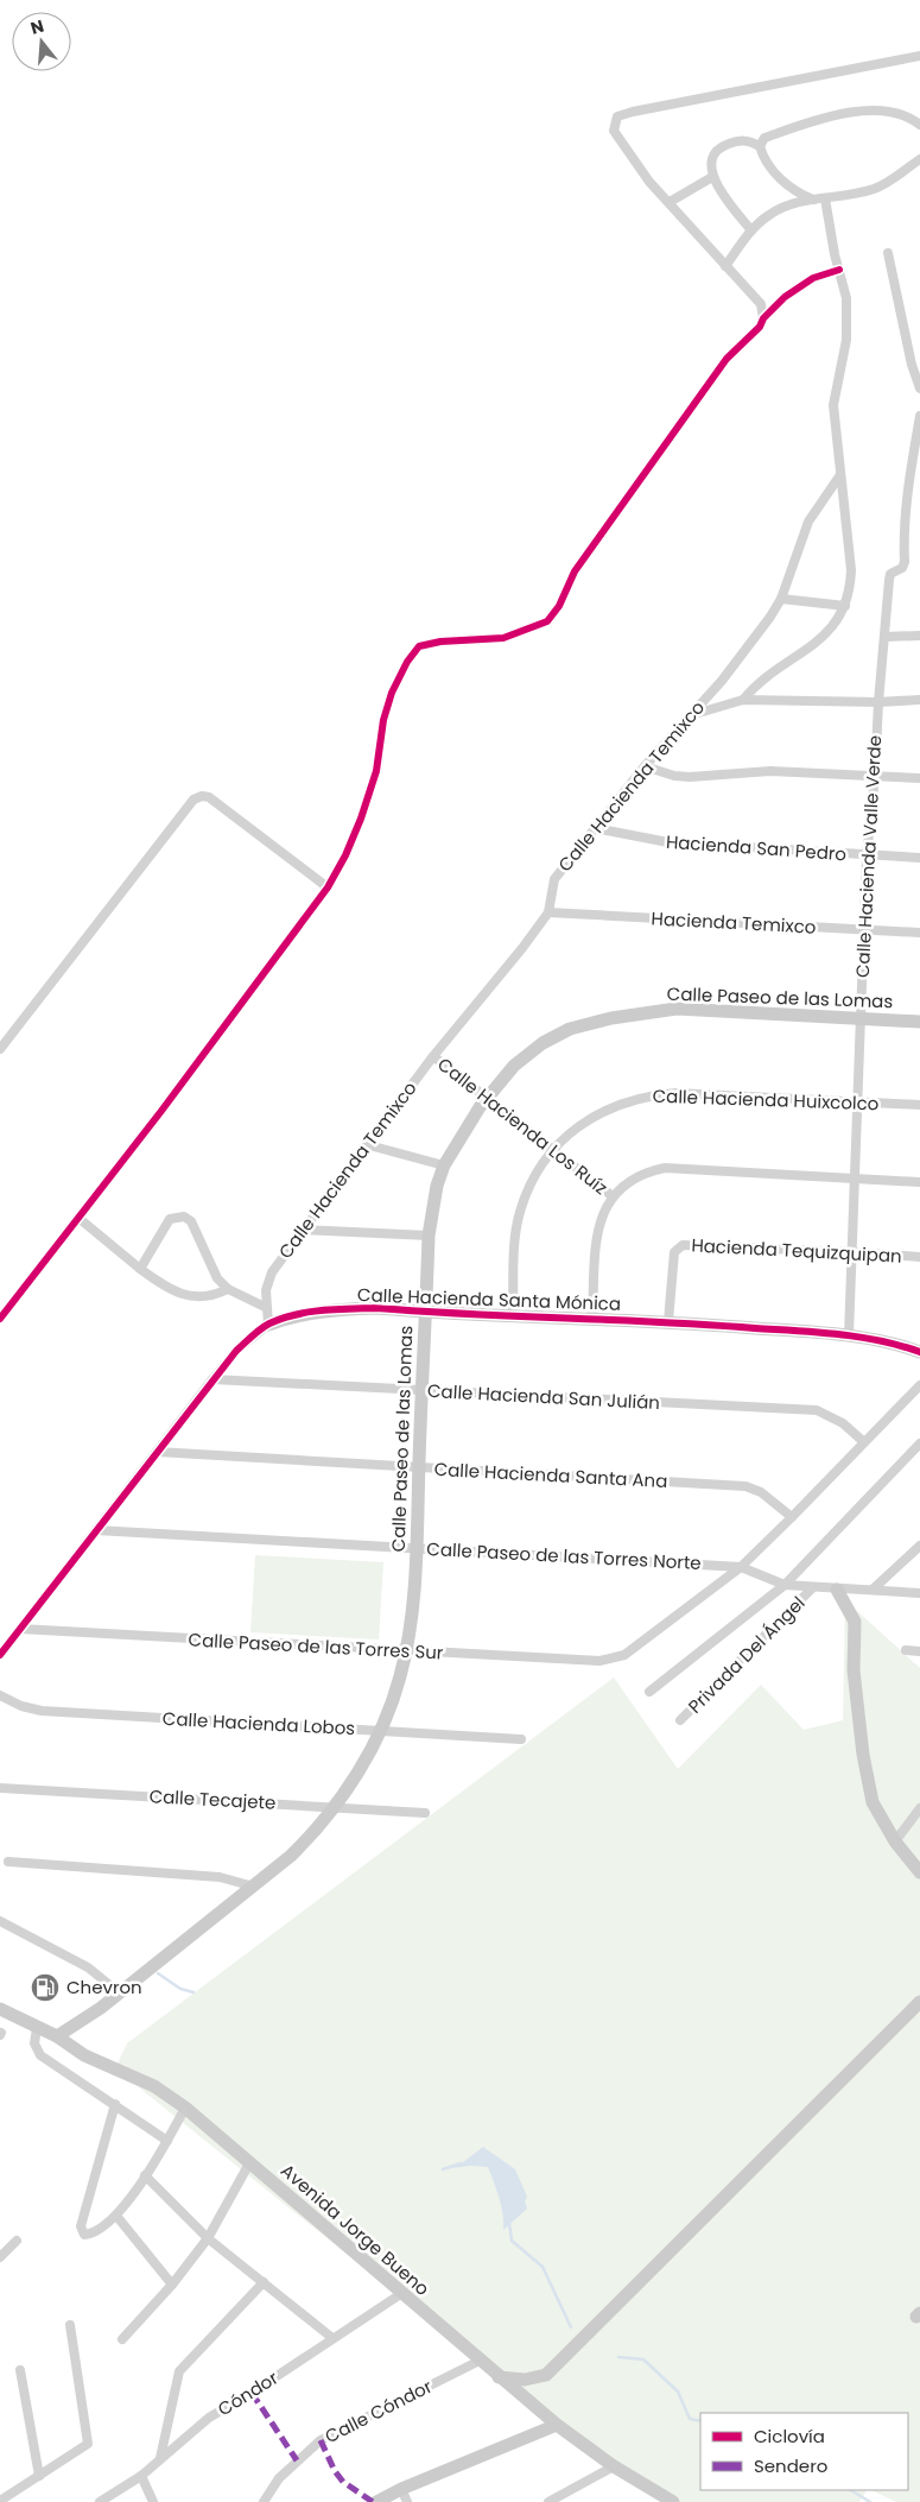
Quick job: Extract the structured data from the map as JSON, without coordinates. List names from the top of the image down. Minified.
{"streets":{"street":["Calle Hacienda Temixco","Hacienda San Pedro","Calle Hacienda Valle Verde","Hacienda Temixco","Calle Paseo de las Lomas","Calle Hacienda Huixcolco","Calle Hacienda Los Ruíz","Hacienda Tequizquipan","Calle Hacienda Santa Mónica","Calle Hacienda San Julián","Calle Hacienda Santa Ana","Calle Paseo de las Torres Norte","Calle Paseo de las Torres Sur","Privada Del Ángel","Calle Hacienda Lobos","Calle Tecajete","Avenida Jorge Bueno","Cóndor","Calle Cóndor"]},"crossings":[["Calle Hacienda Temixco","Hacienda San Pedro"],["Calle Hacienda Temixco","Hacienda Temixco"],["Calle Hacienda Temixco","Calle Hacienda Los Ruíz"],["Calle Hacienda Temixco","Calle Hacienda Santa Mónica"],["Hacienda San Pedro","Calle Hacienda Valle Verde"],["Calle Hacienda Valle Verde","Hacienda Temixco"],["Calle Hacienda Valle Verde","Calle Paseo de las Lomas"],["Calle Hacienda Valle Verde","Calle Hacienda Huixcolco"],["Calle Hacienda Valle Verde","Hacienda Tequizquipan"],["Calle Hacienda Valle Verde","Calle Hacienda Santa Mónica"],["Calle Paseo de las Lomas","Calle Hacienda Los Ruíz"],["Calle Paseo de las Lomas","Calle Hacienda Santa Mónica"],["Calle Paseo de las Lomas","Calle Hacienda San Julián"],["Calle Paseo de las Lomas","Calle Hacienda Santa Ana"],["Calle Paseo de las Lomas","Calle Paseo de las Torres Norte"],["Calle Paseo de las Lomas","Calle Paseo de las Torres Sur"],["Calle Paseo de las Lomas","Calle Hacienda Lobos"],["Calle Paseo de las Lomas","Calle Tecajete"],["Calle Paseo de las Lomas","Avenida Jorge Bueno"],["Calle Hacienda Huixcolco","Calle Hacienda Los Ruíz"],["Calle Hacienda Huixcolco","Calle Hacienda Santa Mónica"],["Hacienda Tequizquipan","Calle Hacienda Santa Mónica"],["Calle Hacienda Santa Mónica","Calle Hacienda San Julián"],["Calle Hacienda Santa Mónica","Calle Hacienda Santa Ana"],["Calle Hacienda Santa Mónica","Calle Paseo de las Torres Norte"],["Calle Hacienda Santa Mónica","Calle Paseo de las Torres Sur"],["Calle Paseo de las Torres Norte","Calle Paseo de las Torres Sur"],["Calle Paseo de las Torres Norte","Privada Del Ángel"],["Avenida Jorge Bueno","Cóndor"],["Avenida Jorge Bueno","Calle Cóndor"]],"places":{"fuel station":["Chevron"]},"legend":["Ciclovía","Sendero"],"north":"top"}
